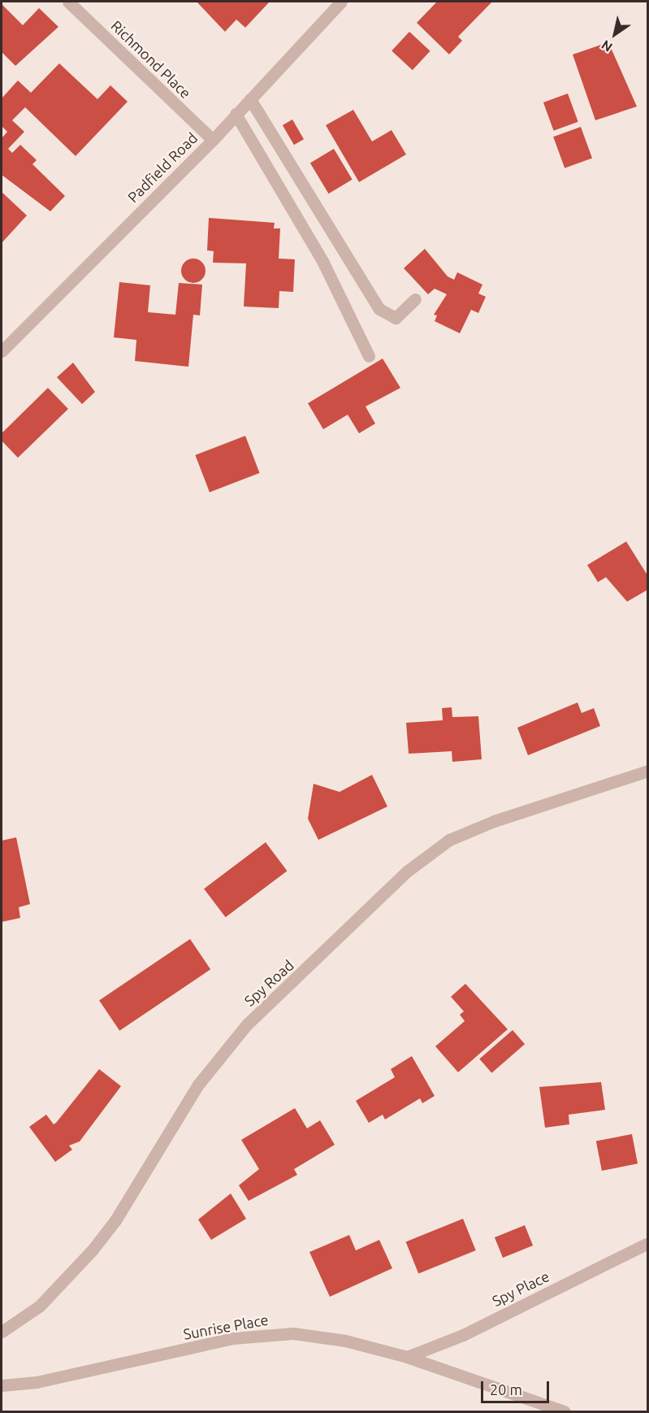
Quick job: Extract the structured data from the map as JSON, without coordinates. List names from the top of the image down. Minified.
{"streets":{"street":["Richmond Place","Padfield Road","Spy Road","Spy Place","Sunrise Place"]},"crossings":[["Richmond Place","Padfield Road"],["Spy Place","Sunrise Place"]],"scale_bar":"20 m","north":"bottom left"}
